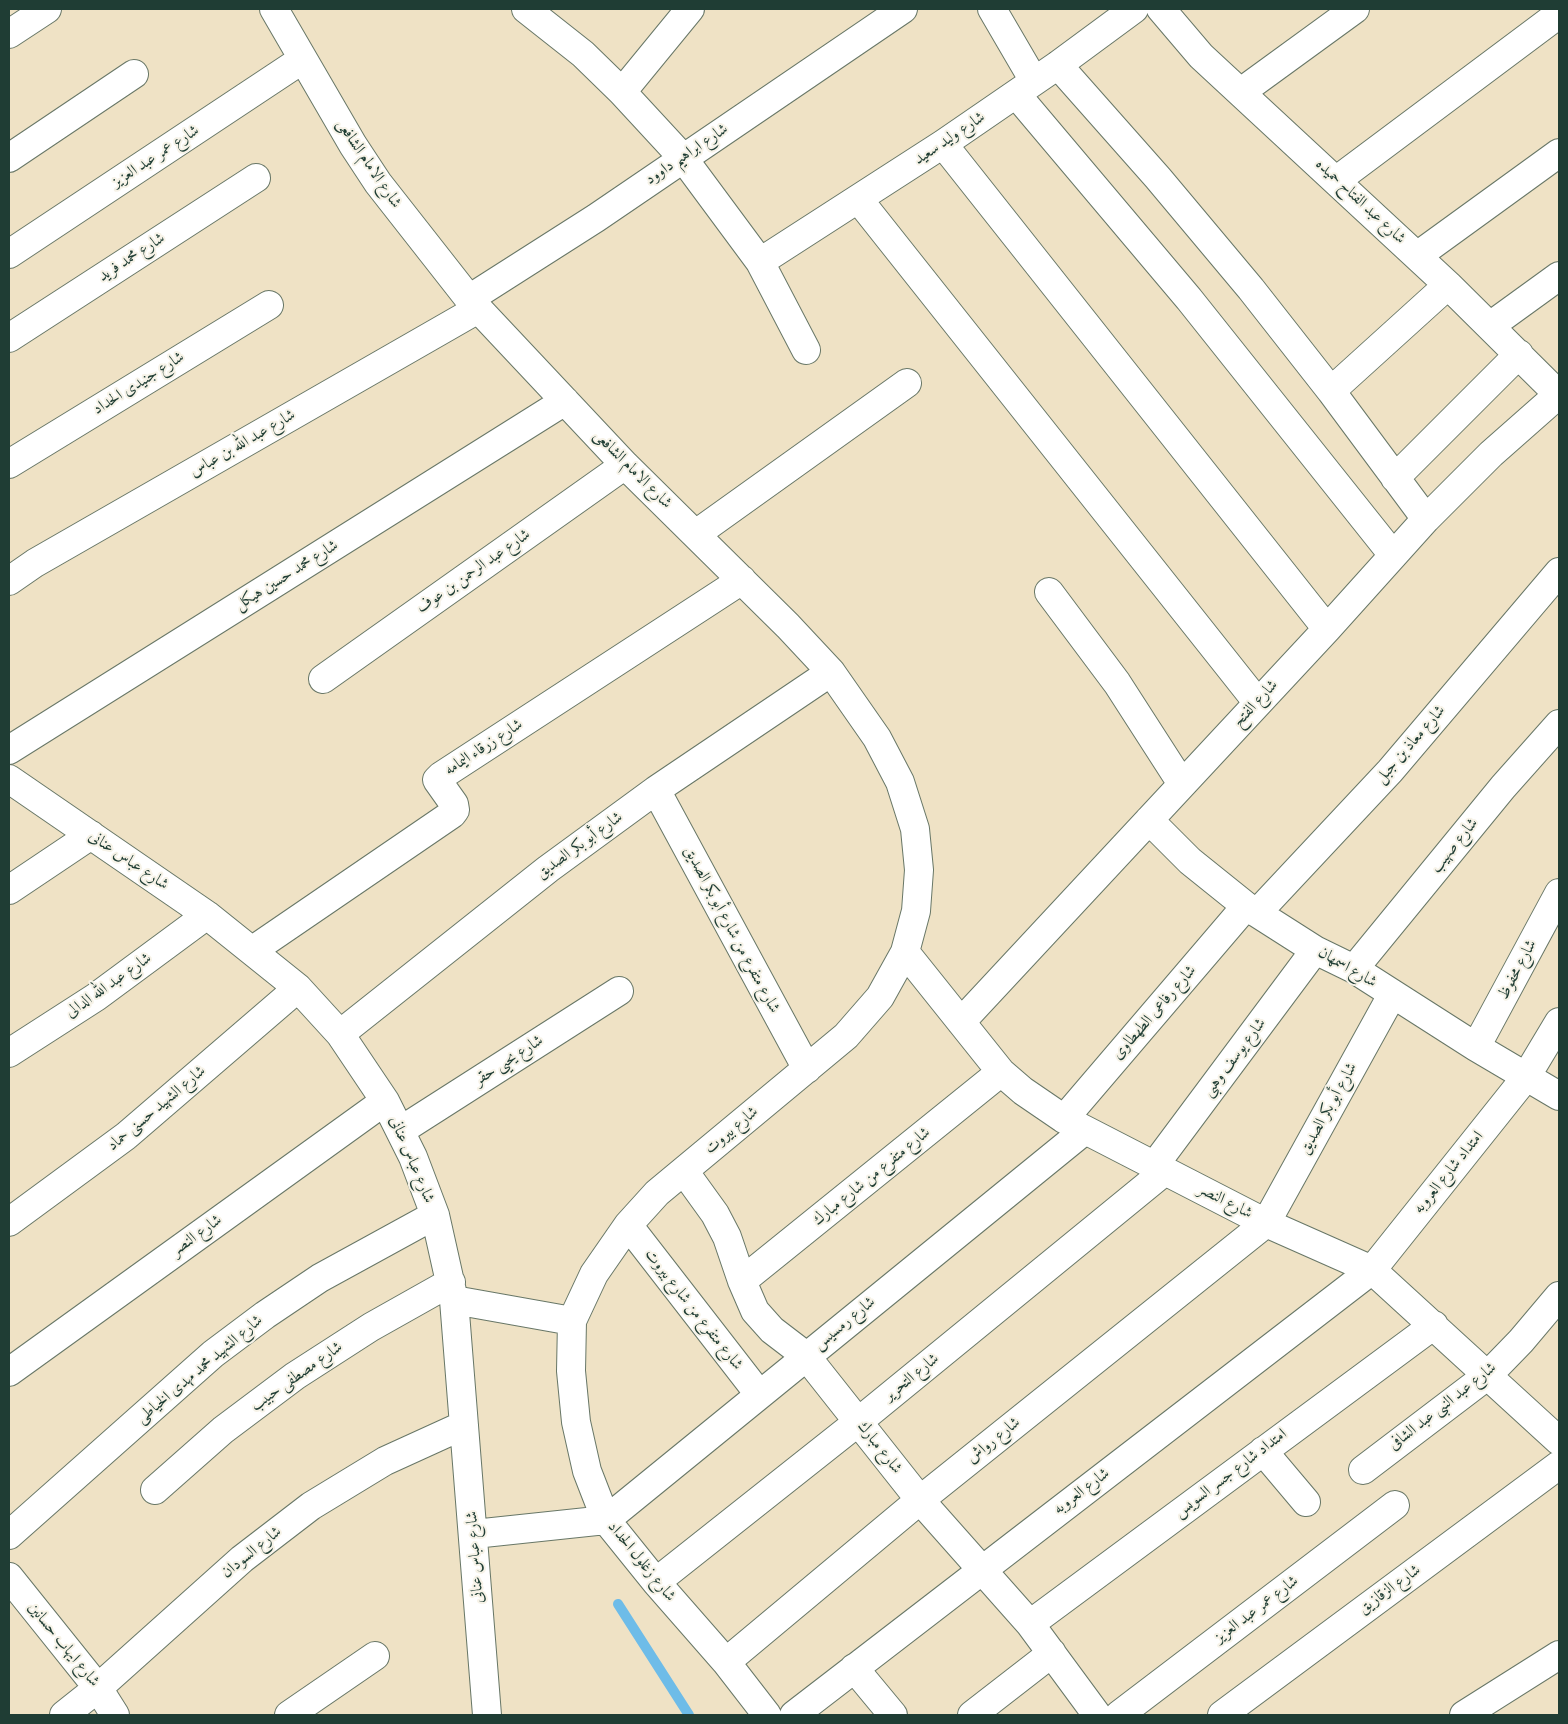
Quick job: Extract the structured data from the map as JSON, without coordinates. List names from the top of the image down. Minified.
{"streets":{"street":["شارع وليد سعيد","شارع ابراهيم داوود","شارع عمر عبد العزيز","شارع الامام الشافعى","شارع عبد الفتاح حميده","شارع محمد فريد","شارع جنيدى الحداد","شارع عبد الله بن عباس","شارع عبد الرحمن بن عوف","شارع محمد حسين هيكل","شارع الفتح","شارع معاذ بن جبل","شارع زرقاء اليمامه","شارع أبو بكر الصديق","شارع صهيب","شارع عباس عنانى","شارع متفرع من شارع أبو بكر الصديق","شارع اسمهان","شارع محفوظ","شارع عبد الله الدالى","شارع رفاعى الطهطاوى","شارع يوسف وهبى","شارع يحيى حقر","شارع الشهيد حسنى حماد","شارع بيروت","امتداد شارع العروبه","شارع متفرع من شارع مبارك","شارع النصر","شارع متفرع من شارع بيروت","شارع رمسيس","شارع الشهيد محمد مهدى الخياطى","شارع مصطفى حبيب","شارع التحرير","شارع عبد النبى عبد الشافى","شارع رواش","شارع مبارك","امتداد شارع جسر السويس","شارع العروبه","شارع السودان","شارع زغلول الحداد","شارع الزقازيق","شارع ايهاب حسانين"]},"crossings":[["شارع ابراهيم داوود","شارع الامام الشافعى"],["شارع ابراهيم داوود","شارع عبد الله بن عباس"],["شارع عمر عبد العزيز","شارع الامام الشافعى"],["شارع الامام الشافعى","شارع عبد الله بن عباس"],["شارع الامام الشافعى","شارع عبد الرحمن بن عوف"],["شارع الامام الشافعى","شارع محمد حسين هيكل"],["شارع الامام الشافعى","شارع زرقاء اليمامه"],["شارع الامام الشافعى","شارع أبو بكر الصديق"],["شارع الامام الشافعى","شارع بيروت"],["شارع الامام الشافعى","شارع النصر"],["شارع عبد الفتاح حميده","شارع الفتح"],["شارع الفتح","شارع اسمهان"],["شارع الفتح","شارع النصر"],["شارع معاذ بن جبل","شارع اسمهان"],["شارع معاذ بن جبل","شارع رفاعى الطهطاوى"],["شارع زرقاء اليمامه","شارع عباس عنانى"],["شارع أبو بكر الصديق","شارع عباس عنانى"],["شارع أبو بكر الصديق","شارع متفرع من شارع أبو بكر الصديق"],["شارع أبو بكر الصديق","شارع اسمهان"],["شارع أبو بكر الصديق","شارع النصر"],["شارع أبو بكر الصديق","شارع رواش"],["شارع صهيب","شارع اسمهان"],["شارع عباس عنانى","شارع عبد الله الدالى"],["شارع عباس عنانى","شارع يحيى حقر"],["شارع عباس عنانى","شارع الشهيد حسنى حماد"],["شارع عباس عنانى","شارع النصر"],["شارع عباس عنانى","شارع الشهيد محمد مهدى الخياطى"],["شارع عباس عنانى","شارع مصطفى حبيب"],["شارع عباس عنانى","شارع السودان"],["شارع متفرع من شارع أبو بكر الصديق","شارع بيروت"],["شارع اسمهان","شارع محفوظ"],["شارع اسمهان","شارع رفاعى الطهطاوى"],["شارع اسمهان","شارع يوسف وهبى"],["شارع اسمهان","امتداد شارع العروبه"],["شارع رفاعى الطهطاوى","شارع النصر"],["شارع رفاعى الطهطاوى","شارع رمسيس"],["شارع يوسف وهبى","شارع النصر"],["شارع يوسف وهبى","شارع التحرير"],["شارع بيروت","شارع النصر"],["شارع بيروت","شارع متفرع من شارع بيروت"],["شارع بيروت","شارع مبارك"],["شارع بيروت","شارع زغلول الحداد"],["امتداد شارع العروبه","شارع النصر"],["امتداد شارع العروبه","شارع العروبه"],["شارع متفرع من شارع مبارك","شارع النصر"],["شارع متفرع من شارع مبارك","شارع مبارك"],["شارع النصر","شارع رمسيس"],["شارع النصر","شارع التحرير"],["شارع النصر","شارع عبد النبى عبد الشافى"],["شارع النصر","شارع رواش"],["شارع النصر","امتداد شارع جسر السويس"],["شارع النصر","شارع العروبه"],["شارع متفرع من شارع بيروت","شارع رمسيس"],["شارع رمسيس","شارع مبارك"],["شارع رمسيس","شارع زغلول الحداد"],["شارع التحرير","شارع مبارك"],["شارع التحرير","شارع زغلول الحداد"],["شارع رواش","شارع مبارك"],["شارع رواش","شارع زغلول الحداد"],["شارع مبارك","امتداد شارع جسر السويس"],["شارع مبارك","شارع العروبه"],["شارع السودان","شارع ايهاب حسانين"]]}
